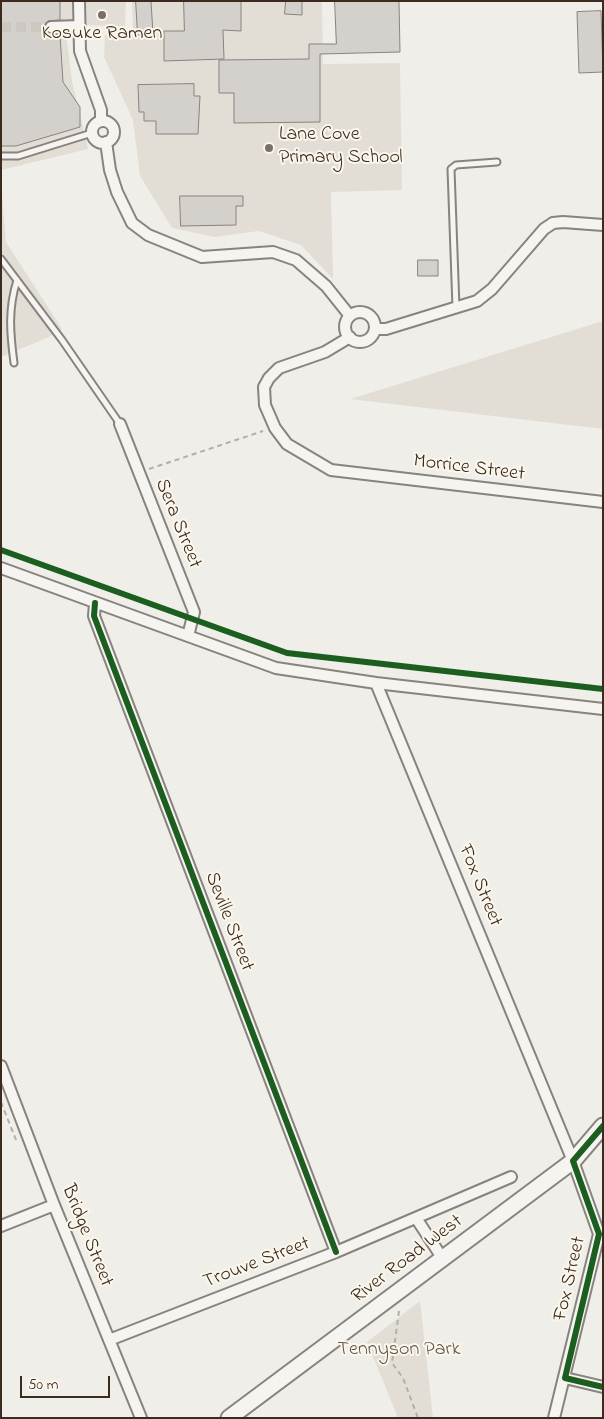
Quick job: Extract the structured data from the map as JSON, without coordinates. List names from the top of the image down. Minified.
{"streets":{"main road":["River Road West"],"street":["Morrice Street","Sera Street","Fox Street","Seville Street","Bridge Street","Trouve Street"]},"crossings":[["Fox Street","River Road West"],["Seville Street","Trouve Street"],["Bridge Street","Trouve Street"]],"parks":["Tennyson Park"],"places":["Kosuke Ramen","Lane Cove Primary School"],"scale_bar":"50 m"}
